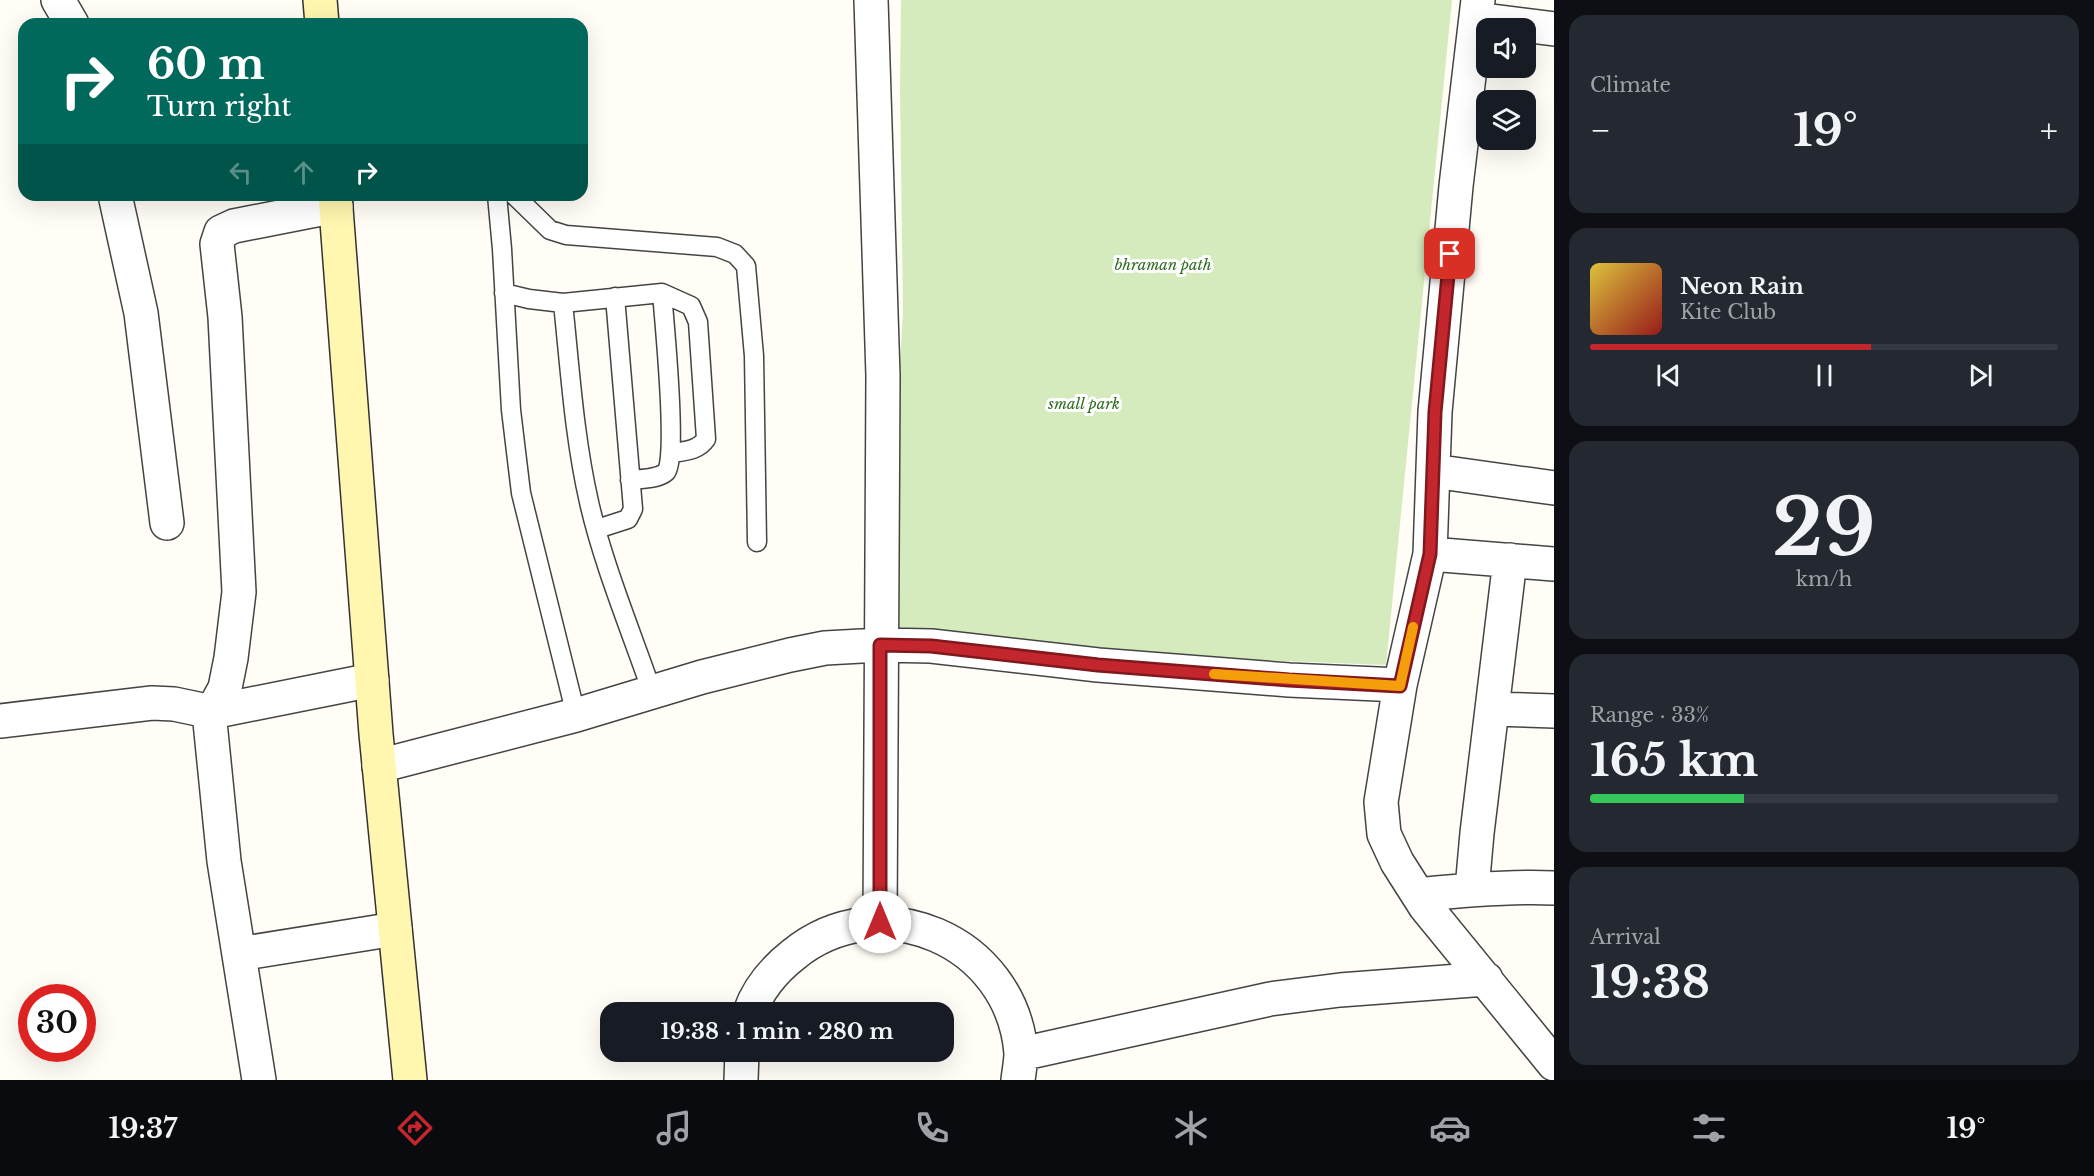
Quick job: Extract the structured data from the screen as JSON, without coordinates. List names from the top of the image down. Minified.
{"parks":["bhraman path","small park"],"page":{"tile":["Climate",["29","km/h"],["Range · 33%","165 km"],["Arrival","19:38"]],"turn":["60 m","Turn right"],"heat":["−","19°","+"],"song":["Neon Rain","Kite Club"],"limit":"30","trip":"19:38 · 1 min · 280 m","tabs":["19:37","19°"]}}
